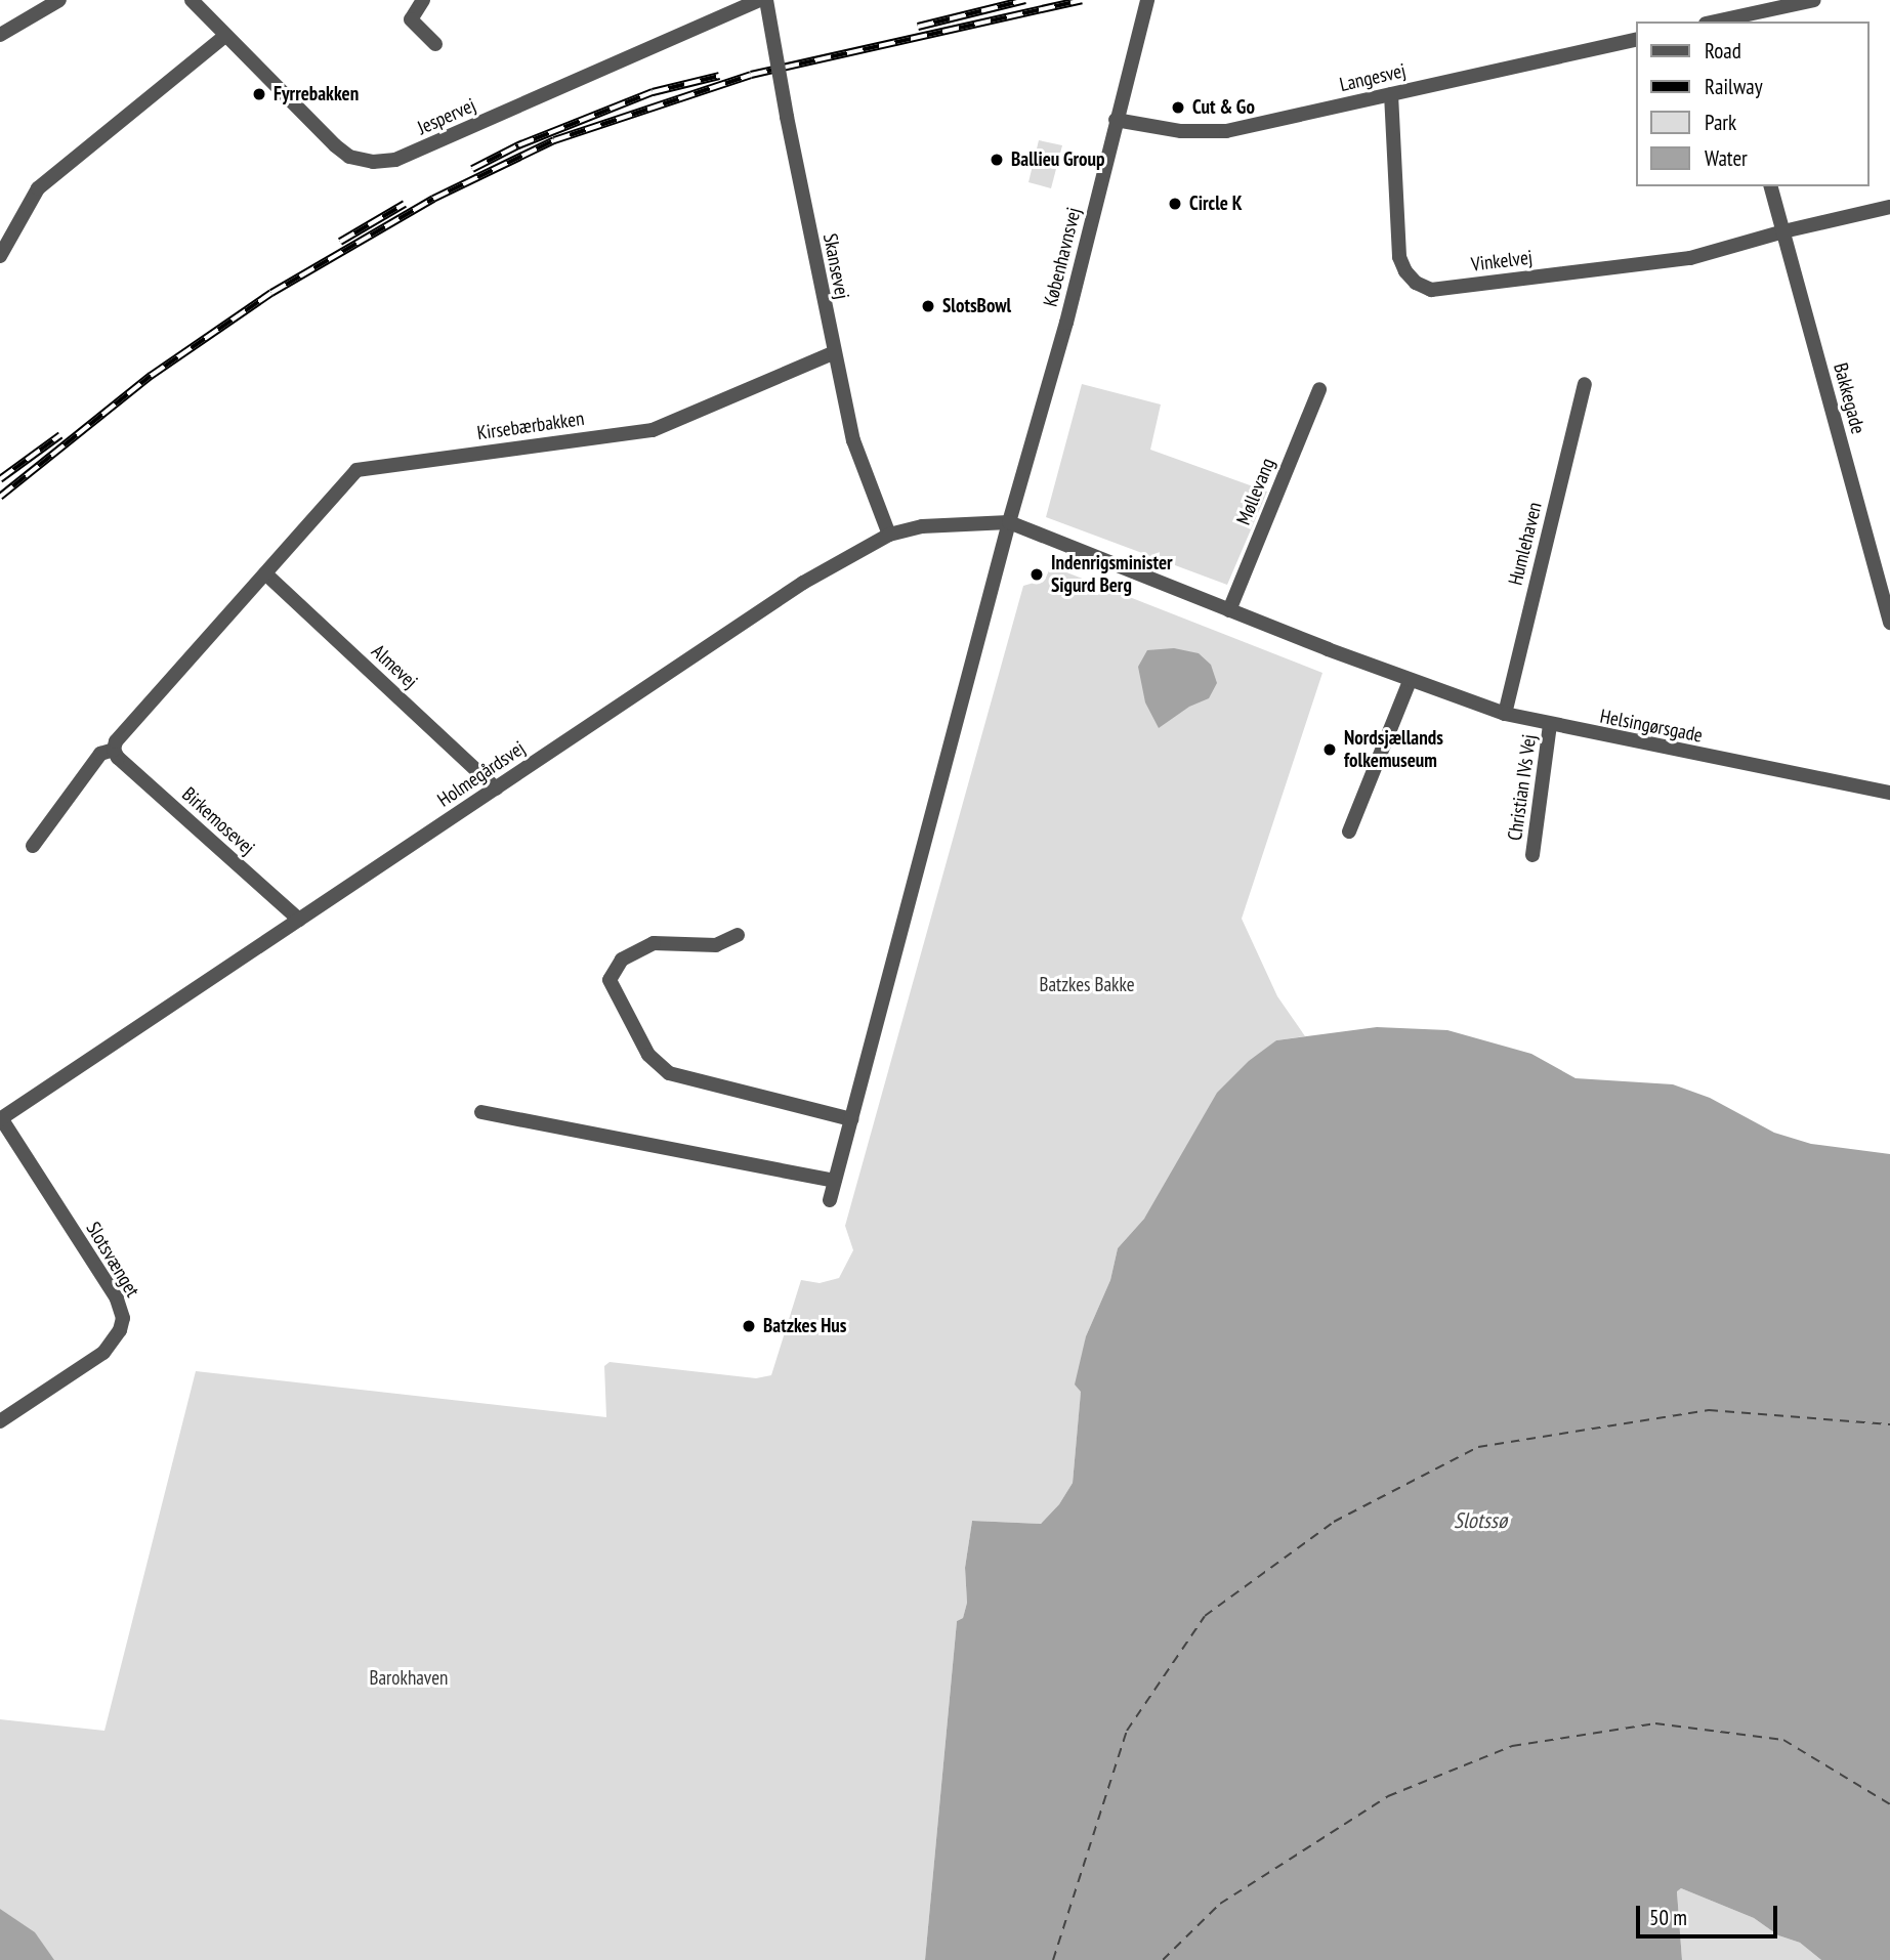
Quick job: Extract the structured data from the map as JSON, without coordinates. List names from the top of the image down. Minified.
{"streets":{"street":["Langesvej","Jespervej","Københavnsvej","Vinkelvej","Skansevej","Bakkegade","Kirsebærbakken","Møllevang","Humlehaven","Almevej","Helsingørsgade","Holmegårdsvej","Christian IVs Vej","Birkemosevej","Slotsvænget"]},"crossings":[["Langesvej","Københavnsvej"],["Langesvej","Vinkelvej"],["Københavnsvej","Helsingørsgade"],["Københavnsvej","Holmegårdsvej"],["Vinkelvej","Bakkegade"],["Skansevej","Kirsebærbakken"],["Skansevej","Holmegårdsvej"],["Kirsebærbakken","Almevej"],["Møllevang","Helsingørsgade"],["Humlehaven","Helsingørsgade"],["Almevej","Holmegårdsvej"],["Helsingørsgade","Holmegårdsvej"],["Helsingørsgade","Christian IVs Vej"],["Holmegårdsvej","Birkemosevej"],["Holmegårdsvej","Slotsvænget"]],"water":["Slotssø"],"parks":["Batzkes Bakke","Barokhaven"],"places":["Fyrrebakken","Cut & Go","Ballieu Group","Circle K","SlotsBowl","Indenrigsminister Sigurd Berg","Nordsjællands folkemuseum","Batzkes Hus"],"legend":["Road","Railway","Park","Water"],"scale_bar":"50 m"}
